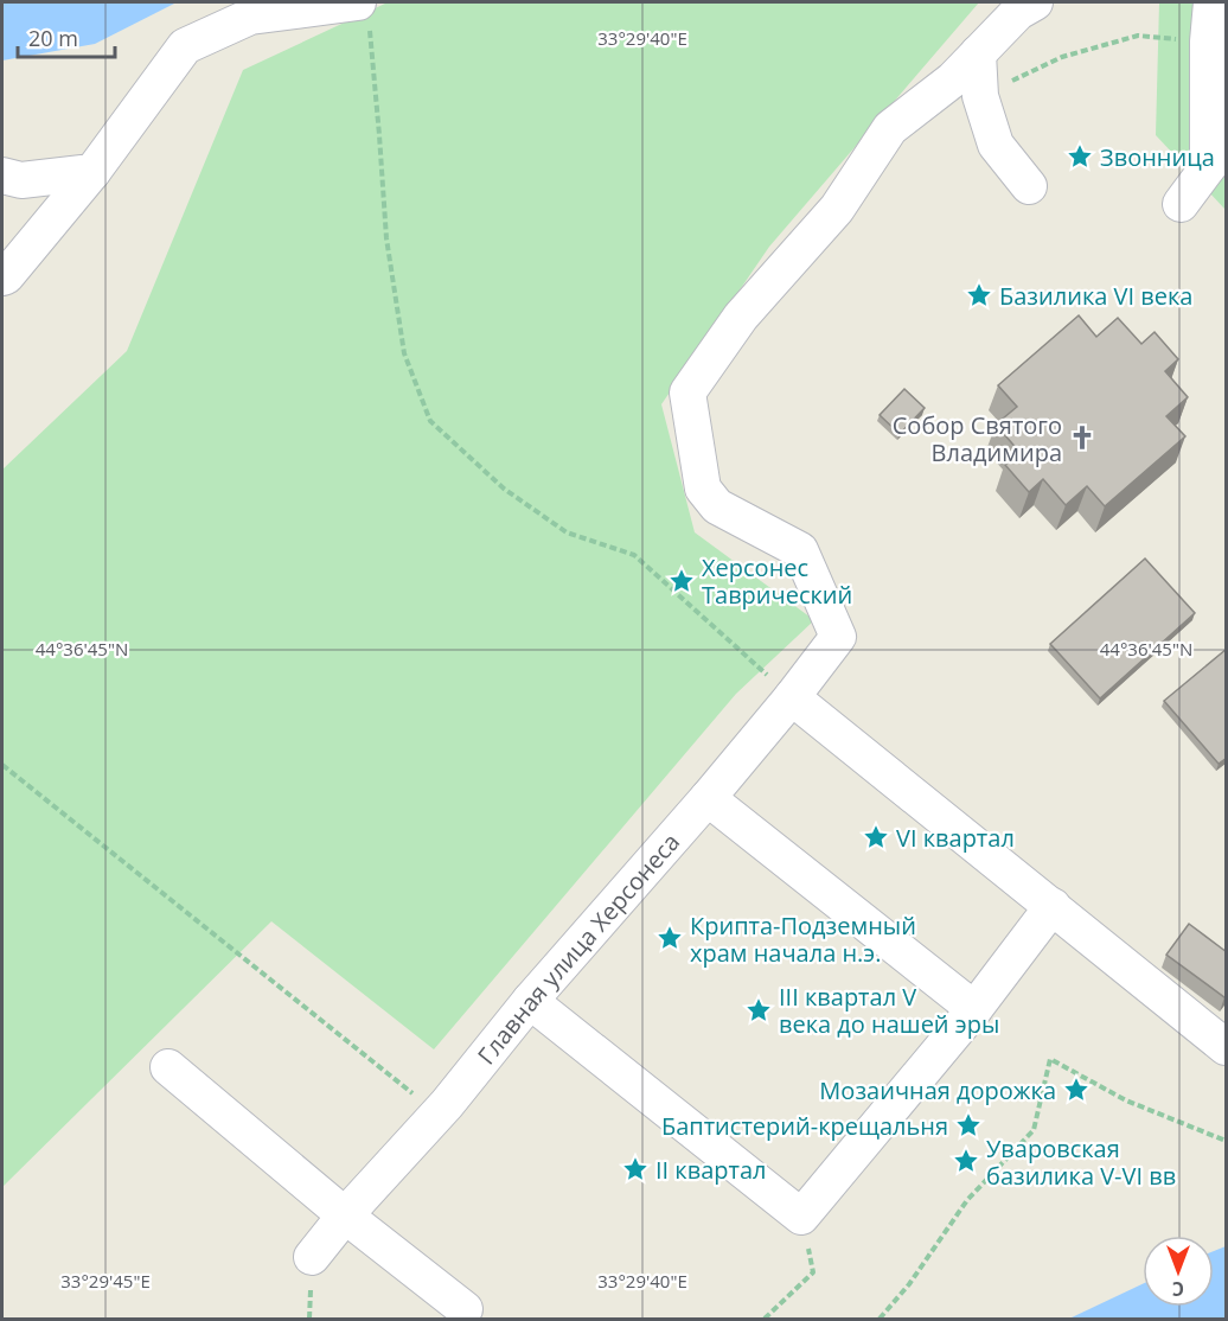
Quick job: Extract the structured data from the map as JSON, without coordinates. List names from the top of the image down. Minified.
{"streets":{"lane":["Главная улица Херсонеса"]},"places":{"place":["Звонница","Базилика VI века","Херсонес Таврический","VI квартал","Крипта-Подземный храм начала н.э.","III квартал V века до нашей эры","Мозаичная дорожка","Баптистерий-крещальня","Уваровская базилика V-VI вв","II квартал"],"church":["Собор Святого Владимира"]},"scale_bar":"20 m","north":"bottom","coordinates":["33°29'40\"E","44°36'45\"N","33°29'45\"E"]}
